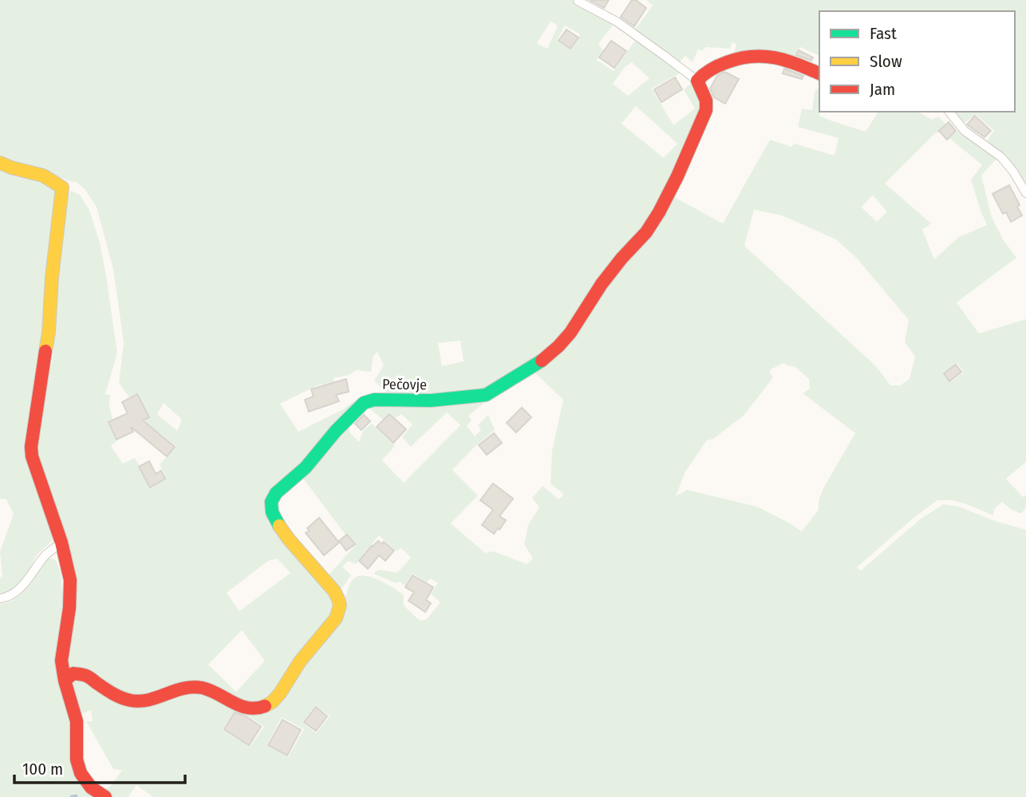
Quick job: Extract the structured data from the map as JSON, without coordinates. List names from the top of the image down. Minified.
{"streets":{"street":["Pečovje"]},"legend":["Fast","Slow","Jam"],"scale_bar":"100 m"}
